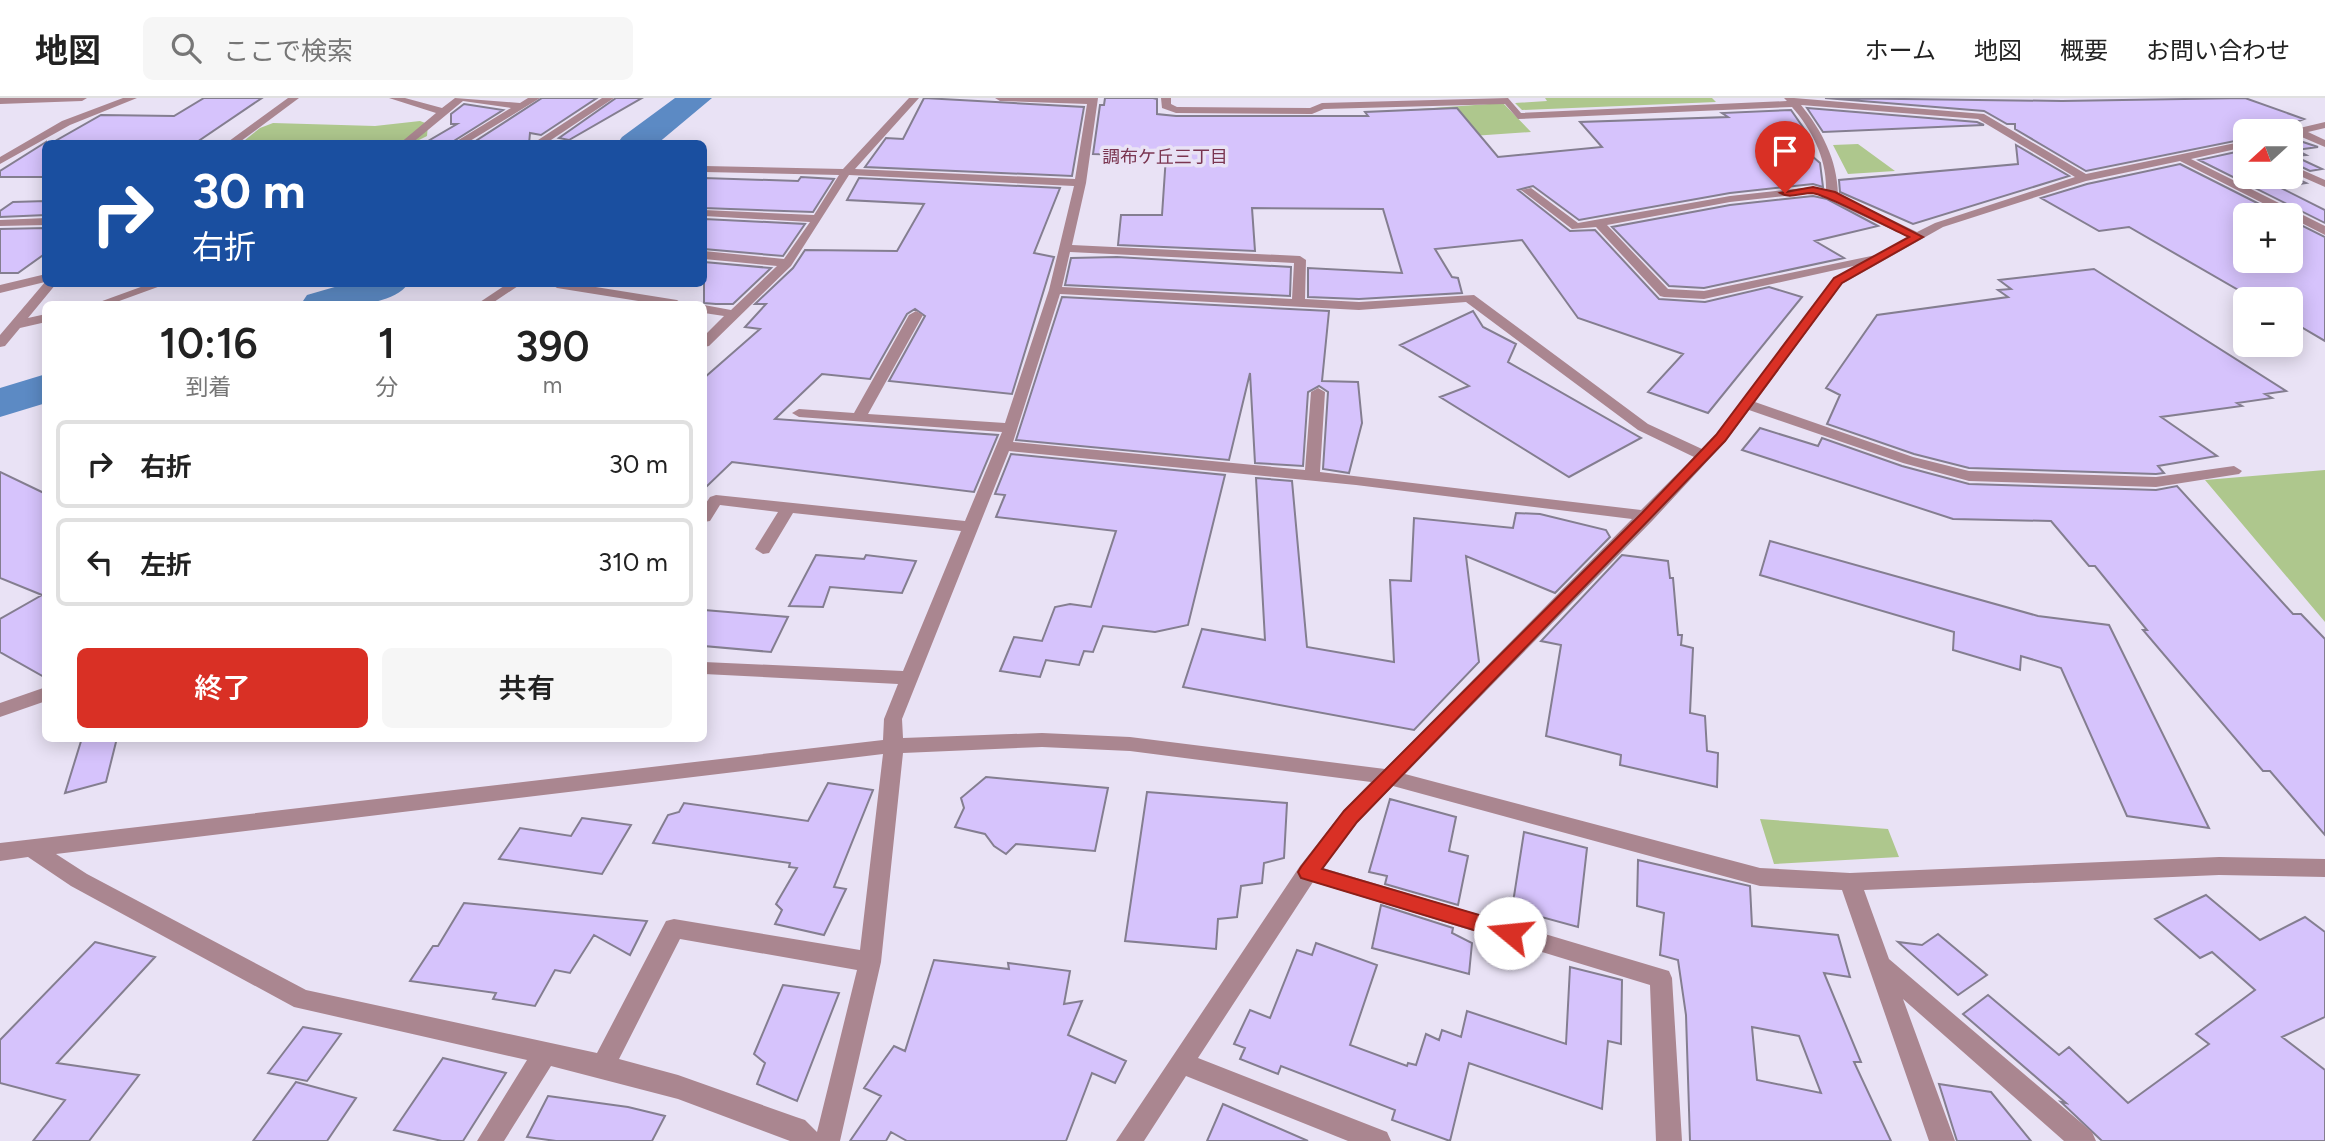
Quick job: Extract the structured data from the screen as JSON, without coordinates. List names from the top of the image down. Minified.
{"districts":["調布ケ丘三丁目"],"north":"left","page":{"header":"地図","search":"ここで検索","nav":["ホーム","地図","概要","お問い合わせ"],"map_buttons":["+","−"],"turn":["30 m","右折"],"eta":["10:16","到着","1","分","390","m"],"list":[{"name":"右折","value":"30 m"},{"name":"左折","value":"310 m"}],"buttons":["終了","共有"]}}
